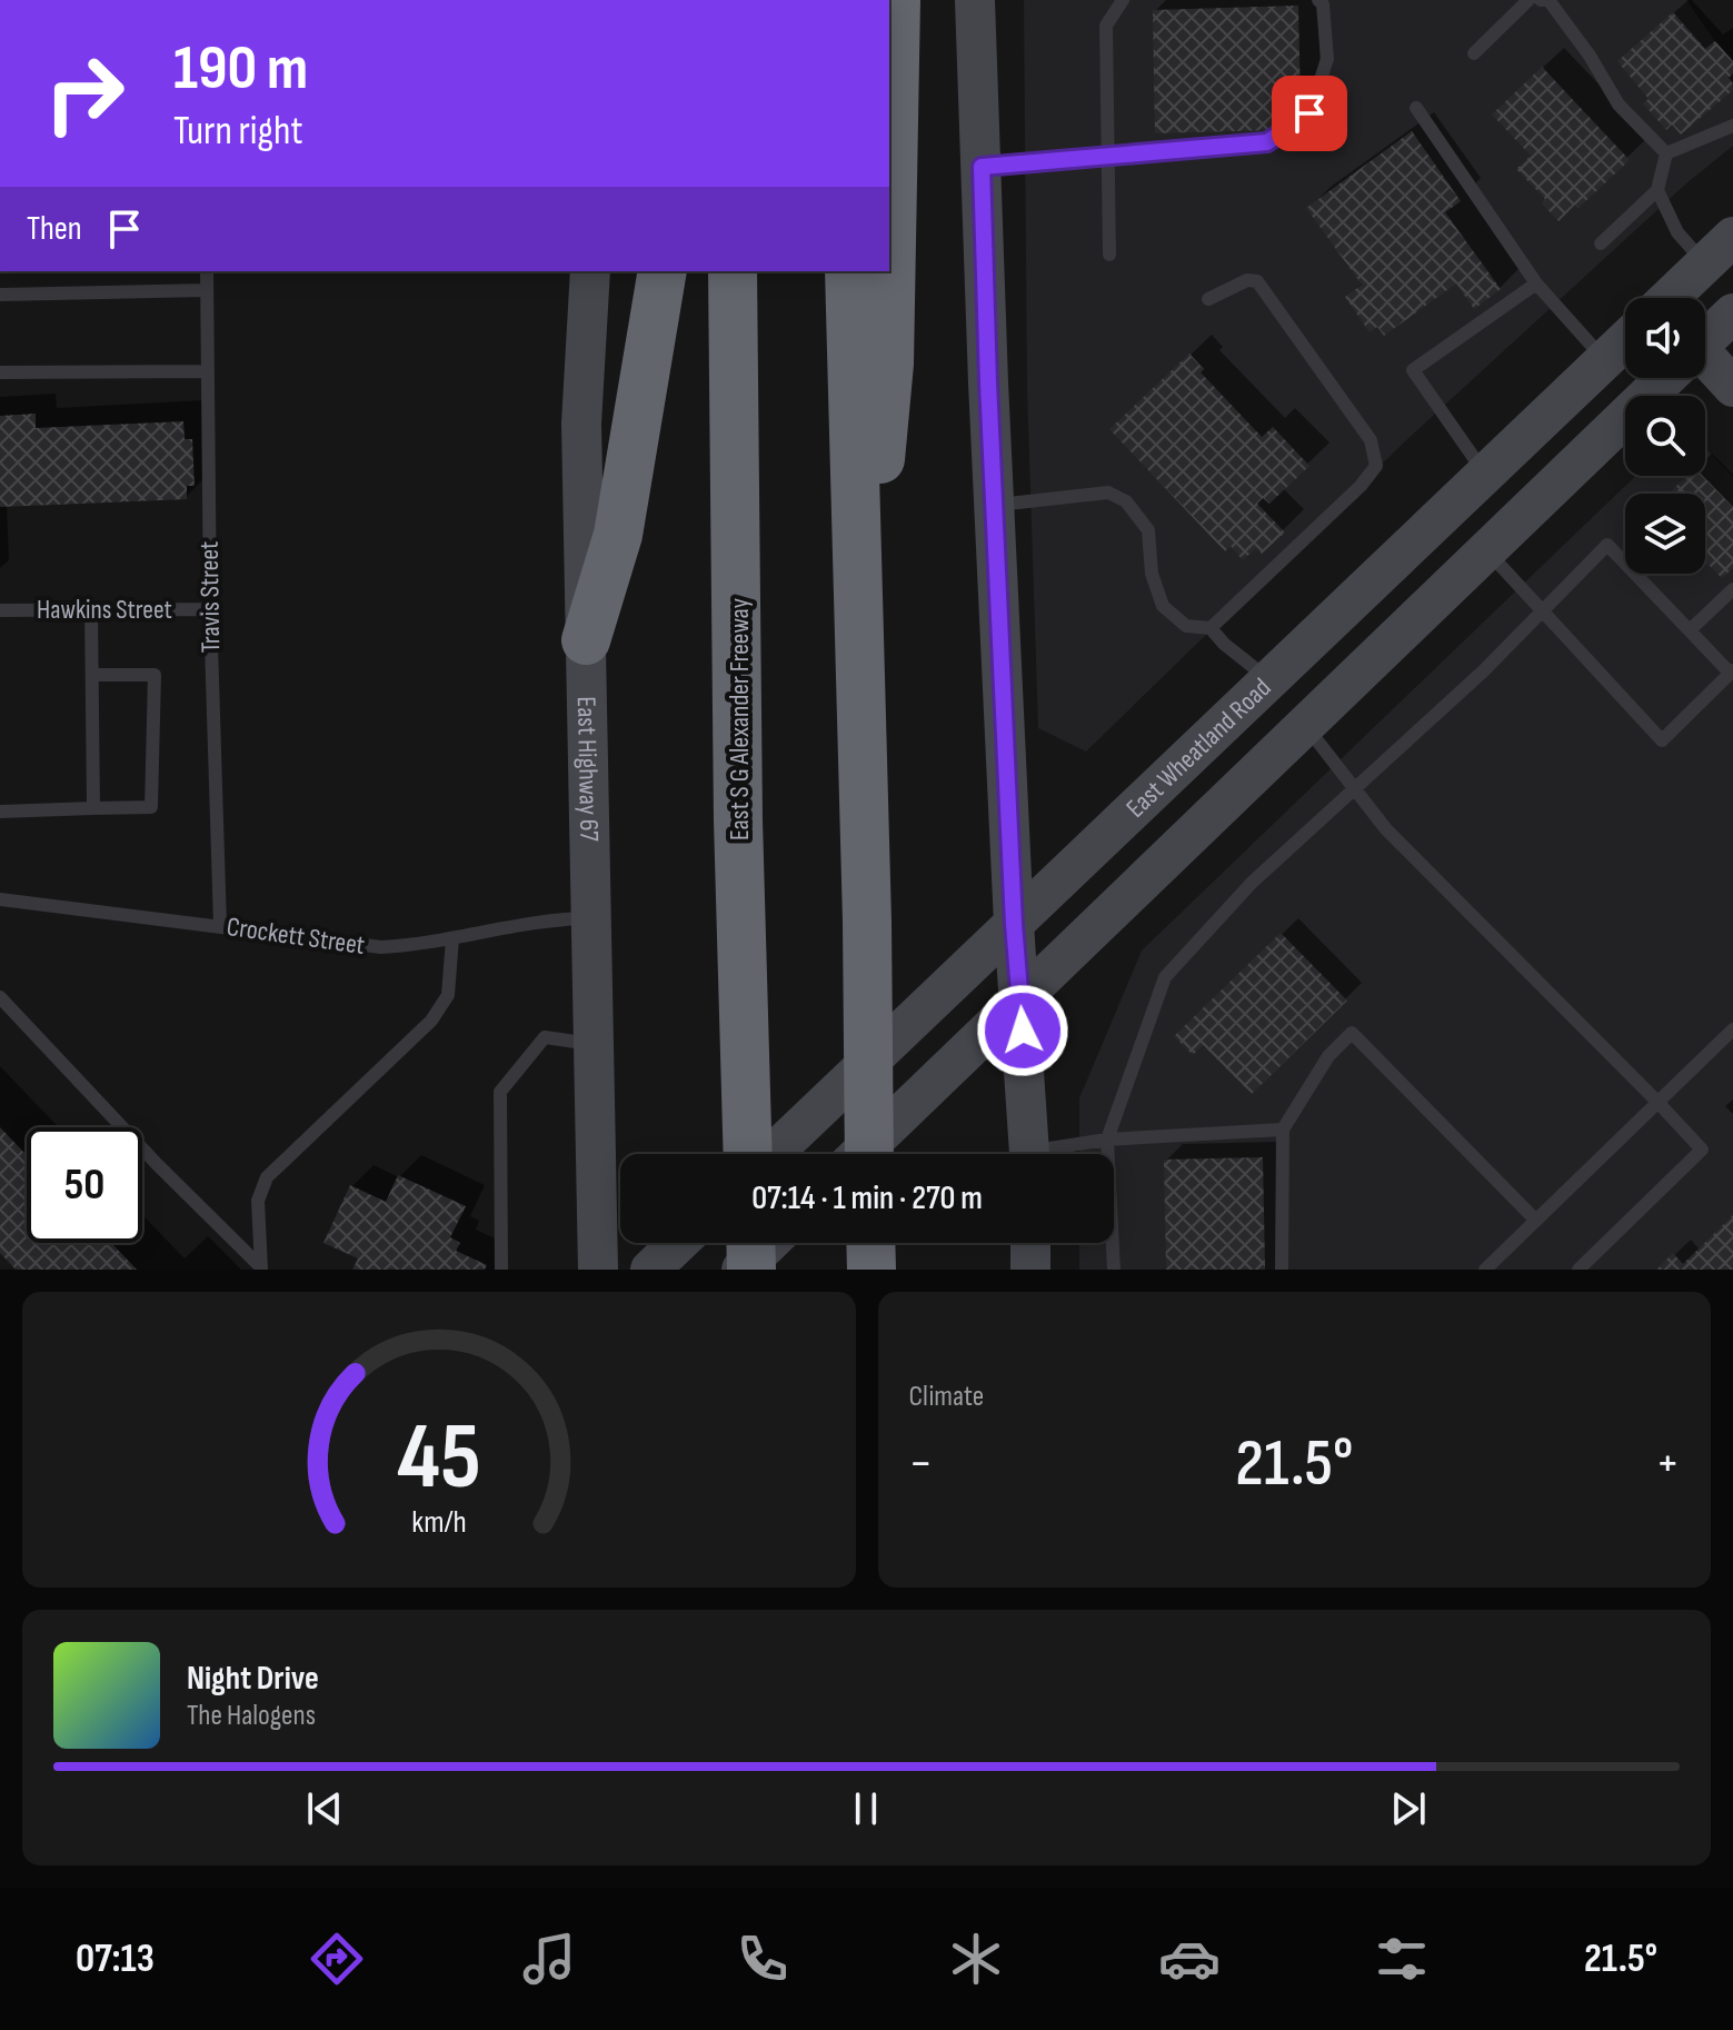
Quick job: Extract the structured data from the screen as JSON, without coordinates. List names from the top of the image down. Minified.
{"streets":{"highway":["East S G Alexander Freeway"],"main road":["East Wheatland Road","East Highway 67"],"lane":["Travis Street","Hawkins Street","Crockett Street"]},"crossings":[["Travis Street","Hawkins Street"],["Travis Street","Crockett Street"],["East Highway 67","Crockett Street"]],"page":{"turn":["190 m","Turn right"],"then":"Then","limit":"50","trip":"07:14 · 1 min · 270 m","tile":"Climate","heat":["−","21.5°","+"],"song":["Night Drive","The Halogens"],"tabs":["07:13","21.5°"],"gauge":["45","km/h"]}}
